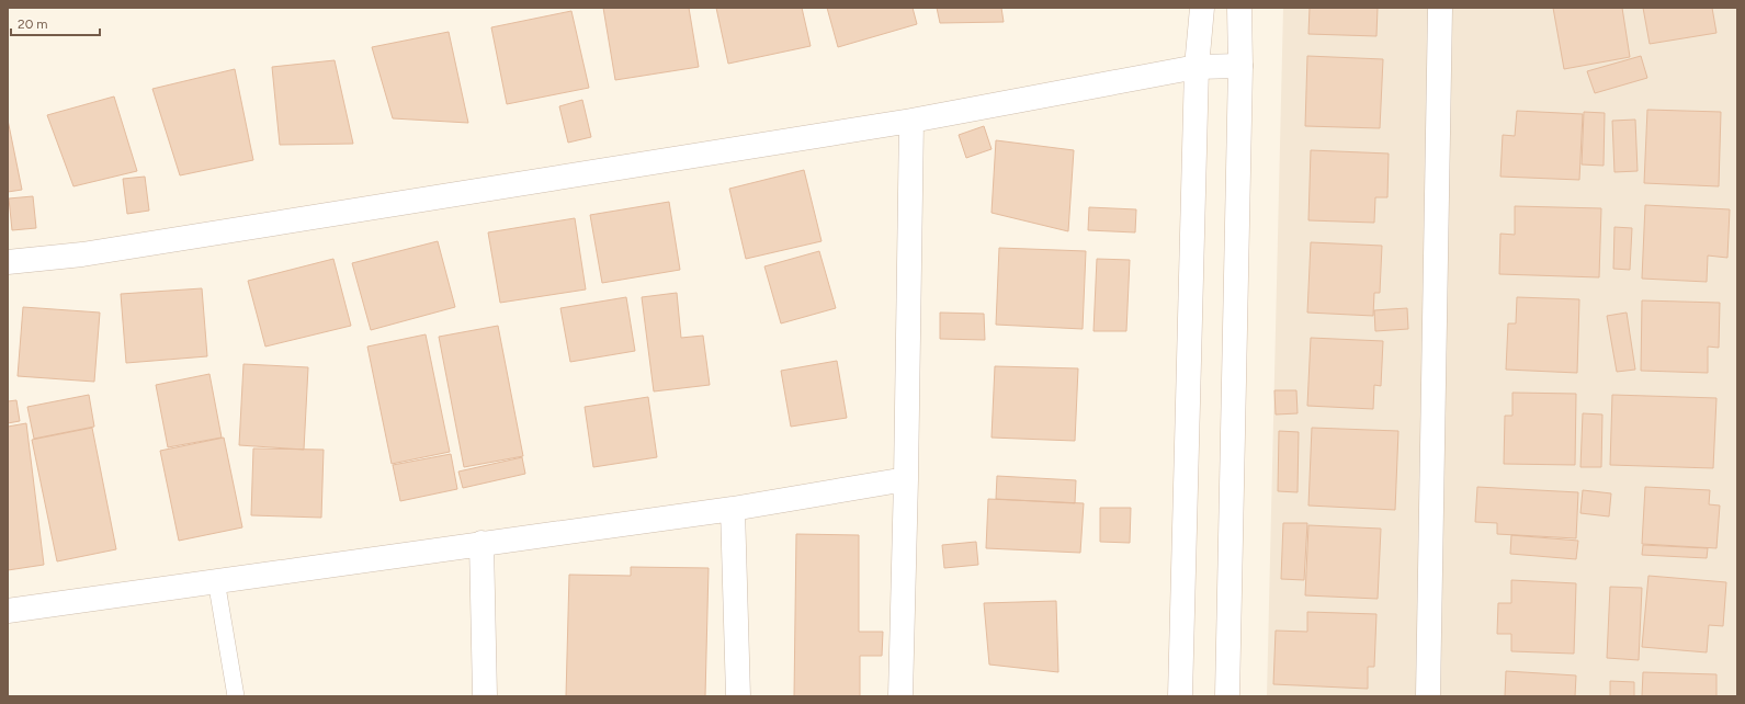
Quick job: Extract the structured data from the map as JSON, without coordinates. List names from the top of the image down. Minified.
{"scale_bar":"20 m"}
